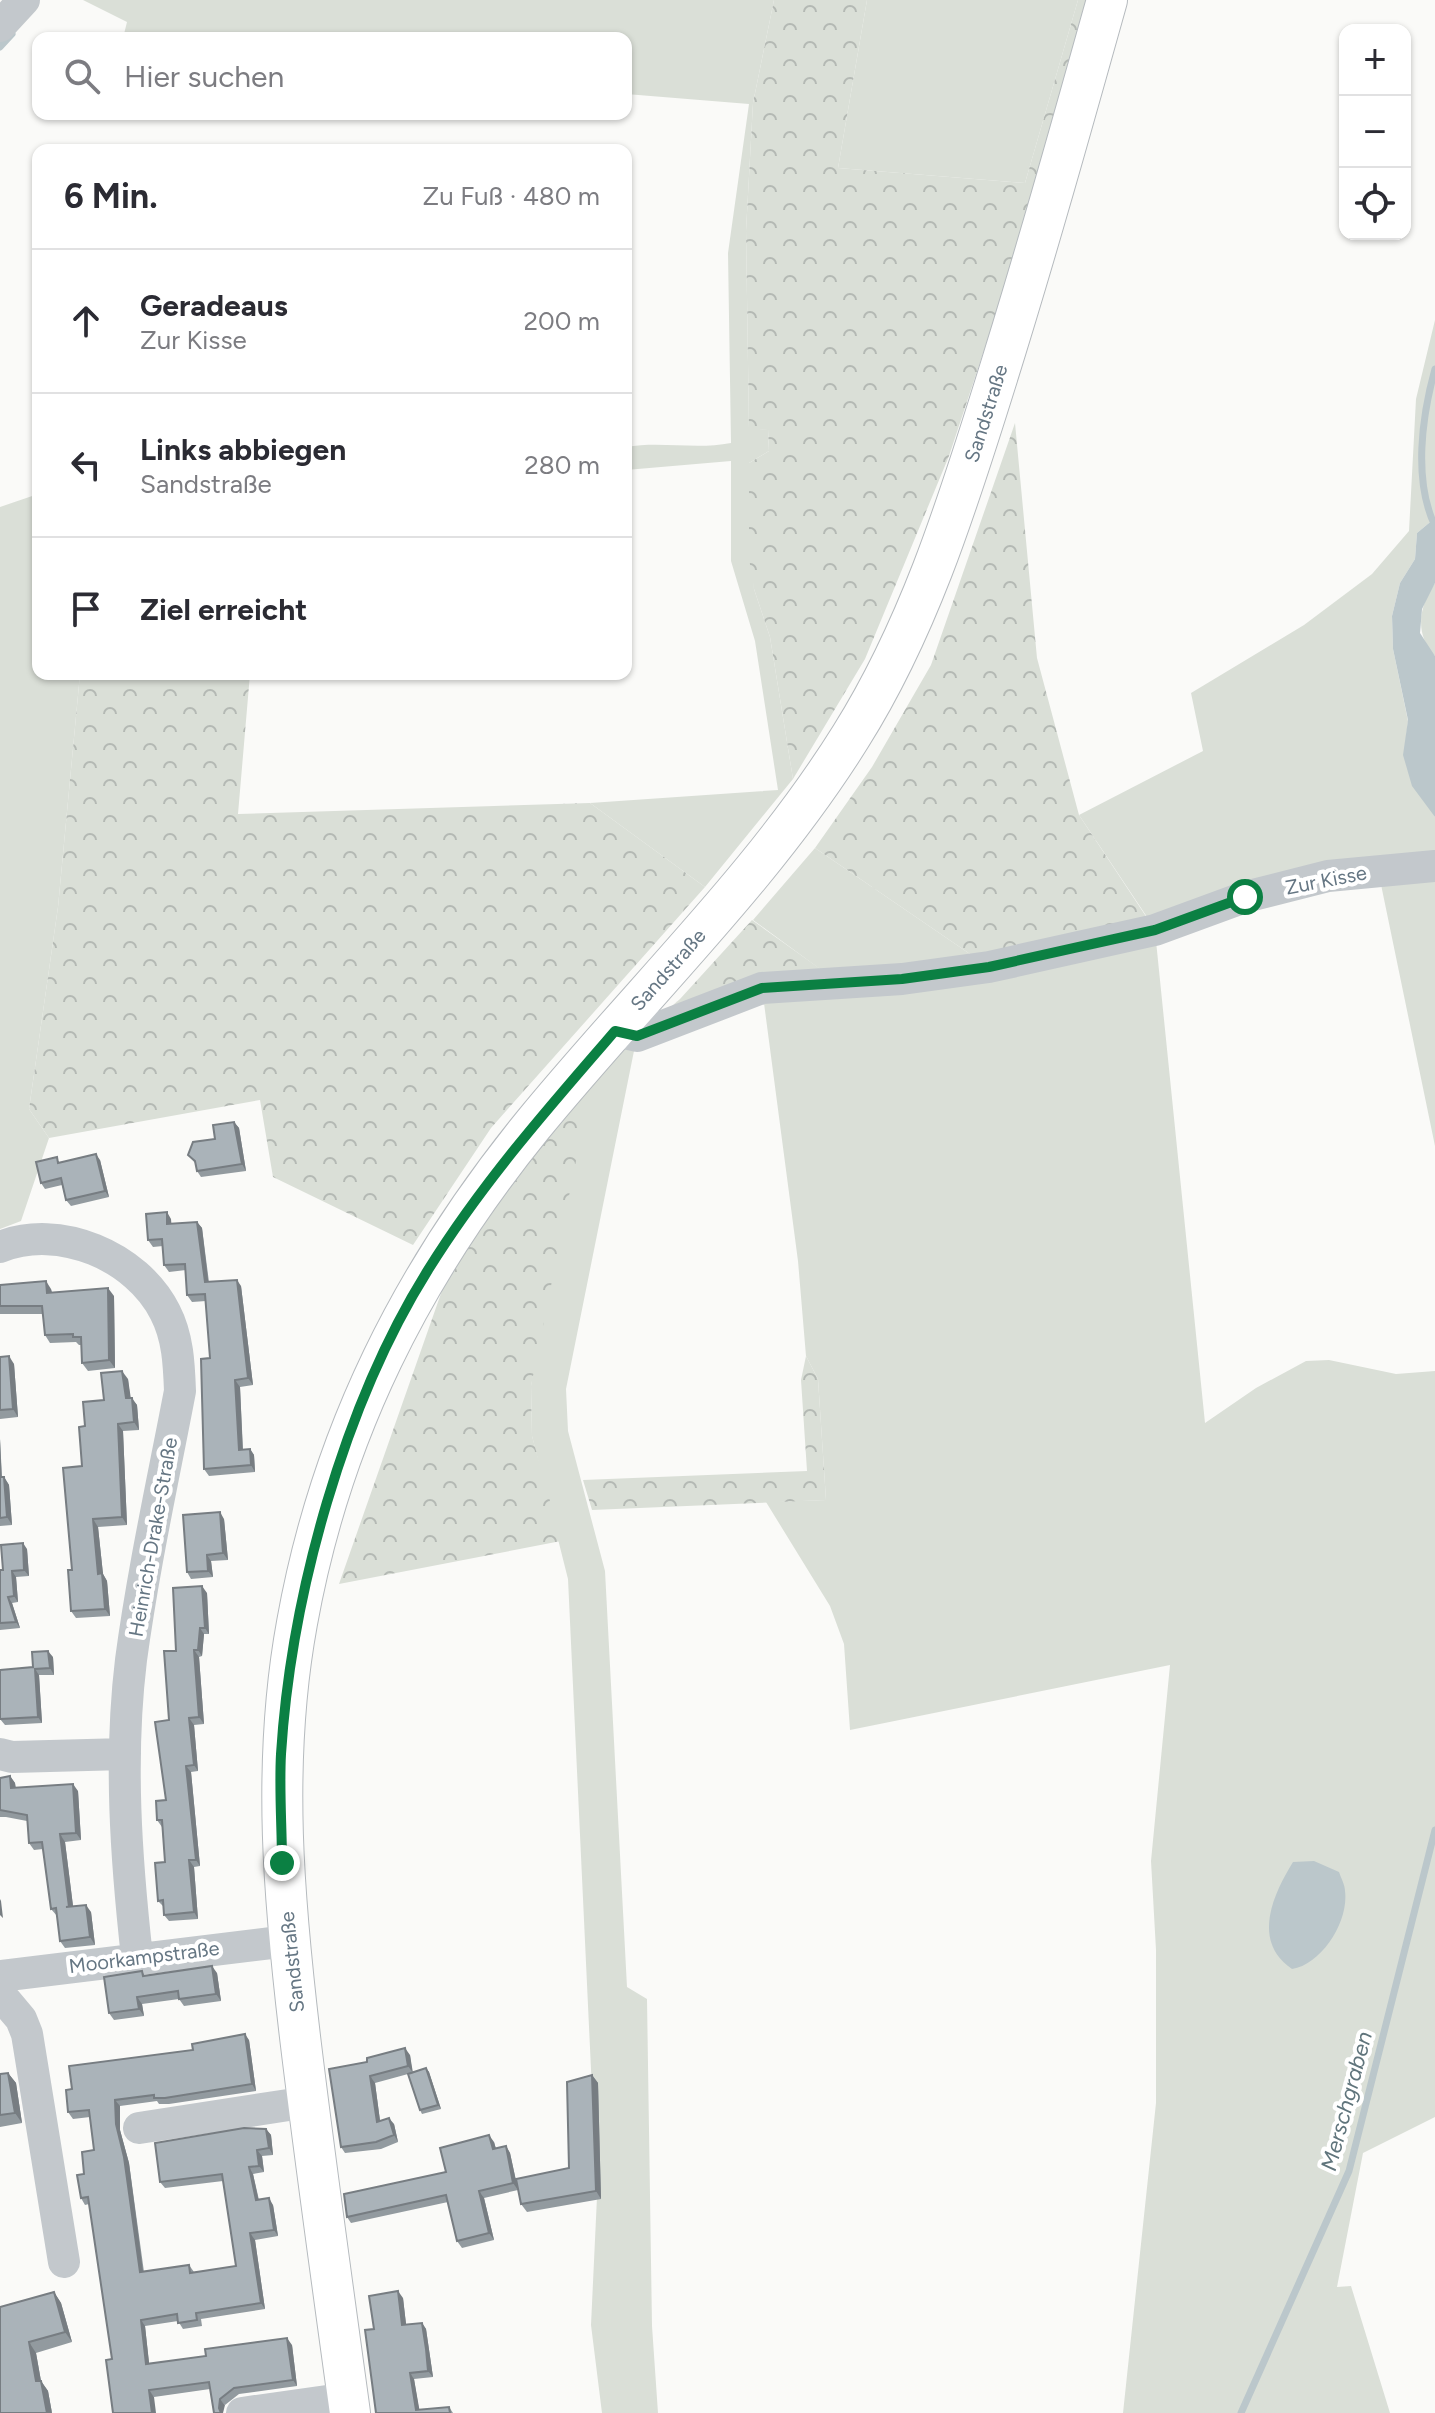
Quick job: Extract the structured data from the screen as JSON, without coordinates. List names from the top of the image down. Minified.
{"streets":{"main road":["Sandstraße"],"street":["Zur Kisse","Heinrich-Drake-Straße","Moorkampstraße"]},"crossings":[["Sandstraße","Zur Kisse"],["Sandstraße","Moorkampstraße"],["Heinrich-Drake-Straße","Moorkampstraße"]],"water":["Merschgraben"],"page":{"map_buttons":["+","−"],"search":"Hier suchen","heading":["6 Min.","Zu Fuß · 480 m"],"list":[["Geradeaus","Zur Kisse","200 m"],["Links abbiegen","Sandstraße","280 m"],"Ziel erreicht"]}}
